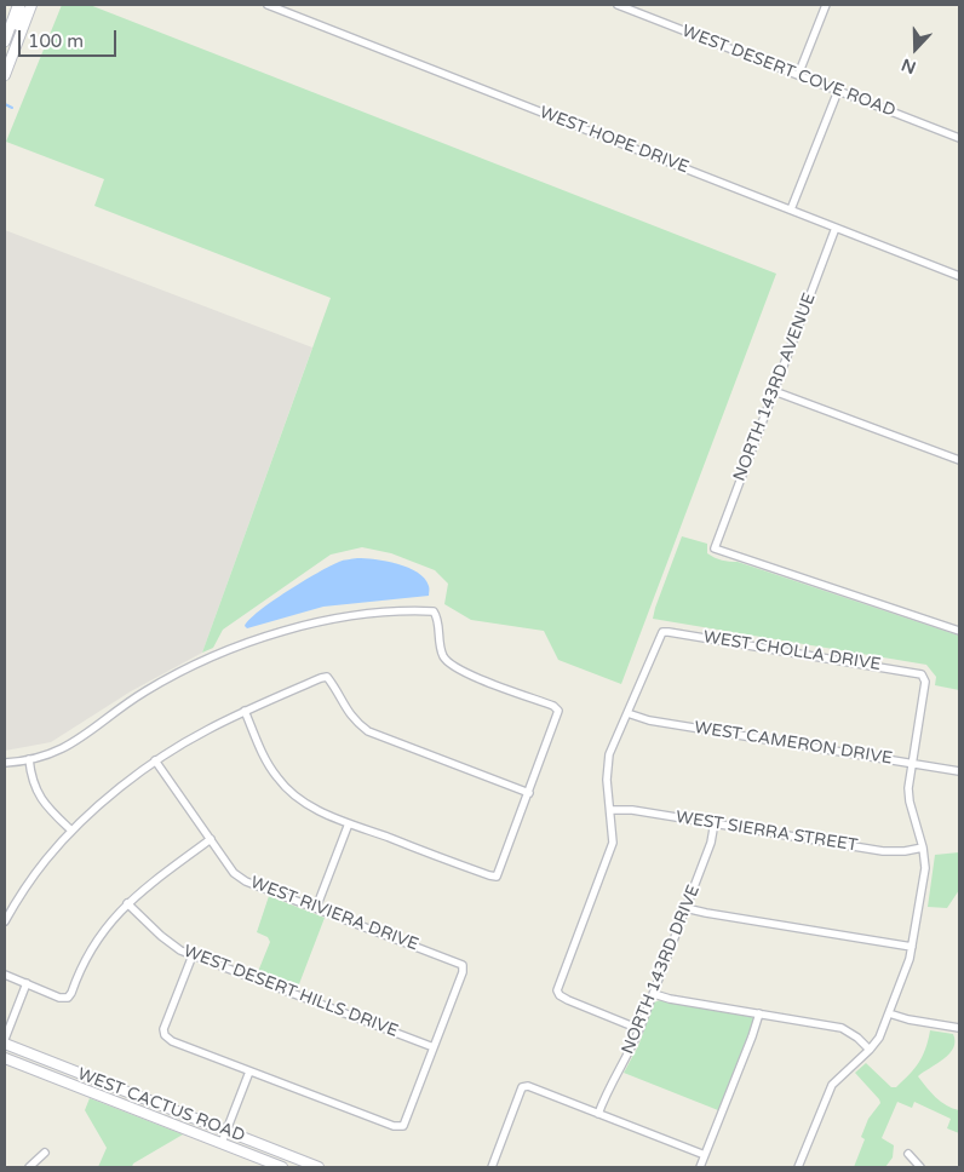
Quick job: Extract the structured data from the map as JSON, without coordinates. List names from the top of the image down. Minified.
{"streets":{"main road":["WEST CACTUS ROAD"],"street":["WEST DESERT COVE ROAD","WEST HOPE DRIVE","NORTH 143RD AVENUE","WEST CHOLLA DRIVE","WEST CAMERON DRIVE","WEST SIERRA STREET","WEST RIVIERA DRIVE","NORTH 143RD DRIVE","WEST DESERT HILLS DRIVE"]},"crossings":[["WEST HOPE DRIVE","NORTH 143RD AVENUE"],["WEST CHOLLA DRIVE","WEST CAMERON DRIVE"],["WEST SIERRA STREET","NORTH 143RD DRIVE"],["WEST RIVIERA DRIVE","WEST DESERT HILLS DRIVE"]],"scale_bar":"100 m","north":"bottom"}
